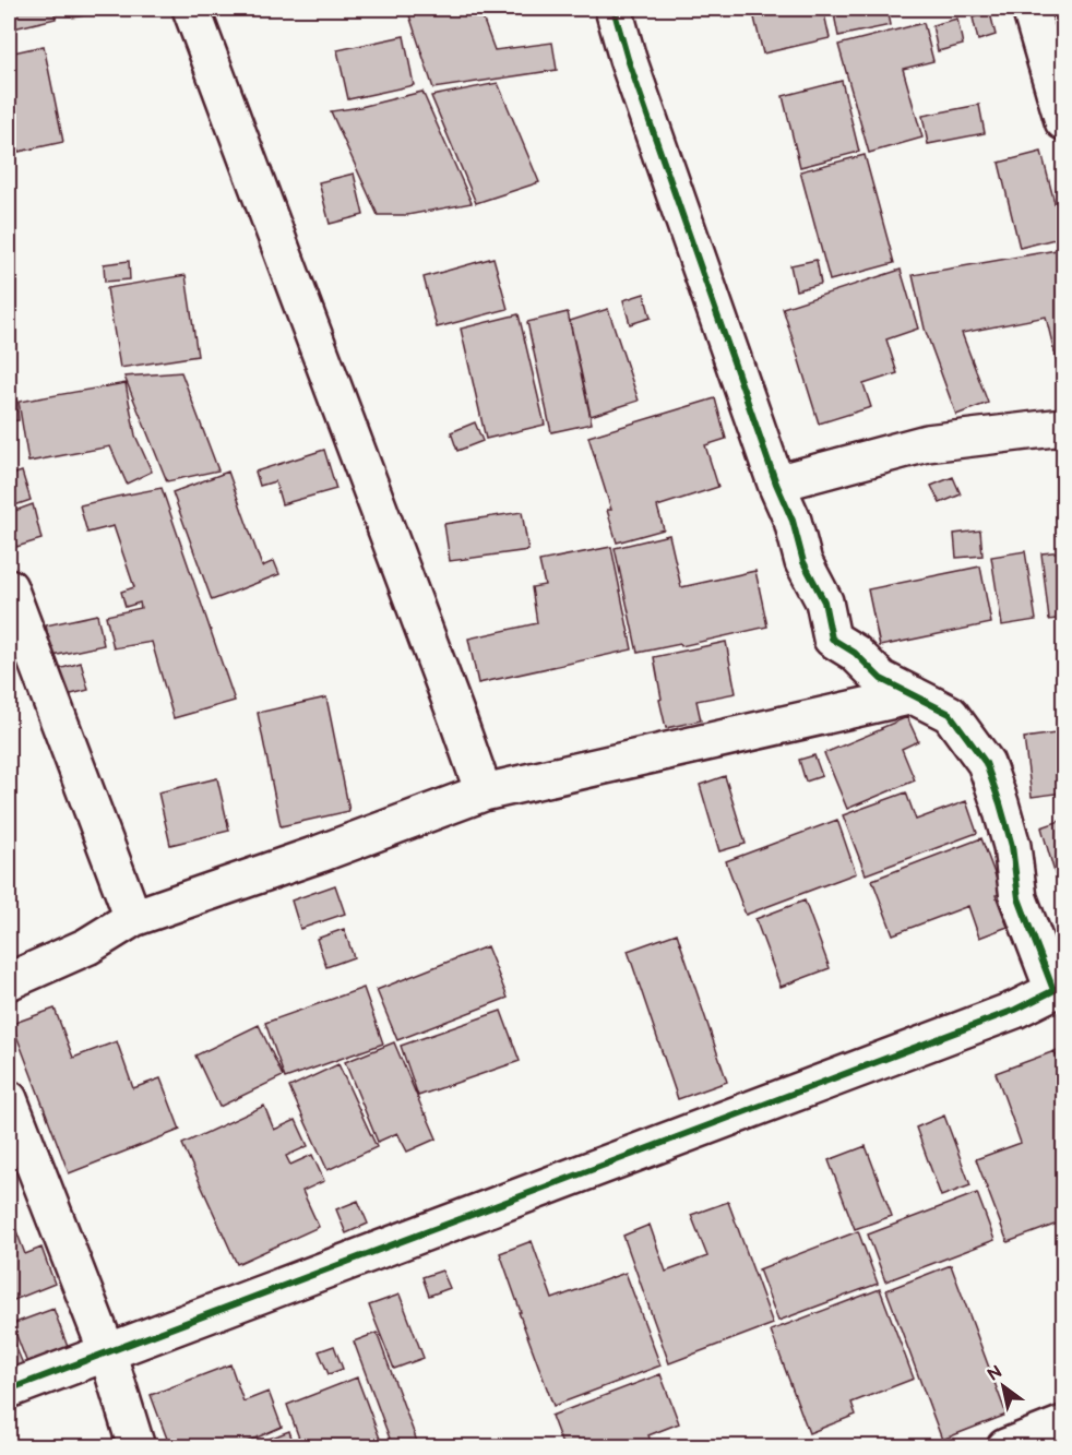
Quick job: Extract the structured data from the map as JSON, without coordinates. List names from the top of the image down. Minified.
{"north":"top left"}
